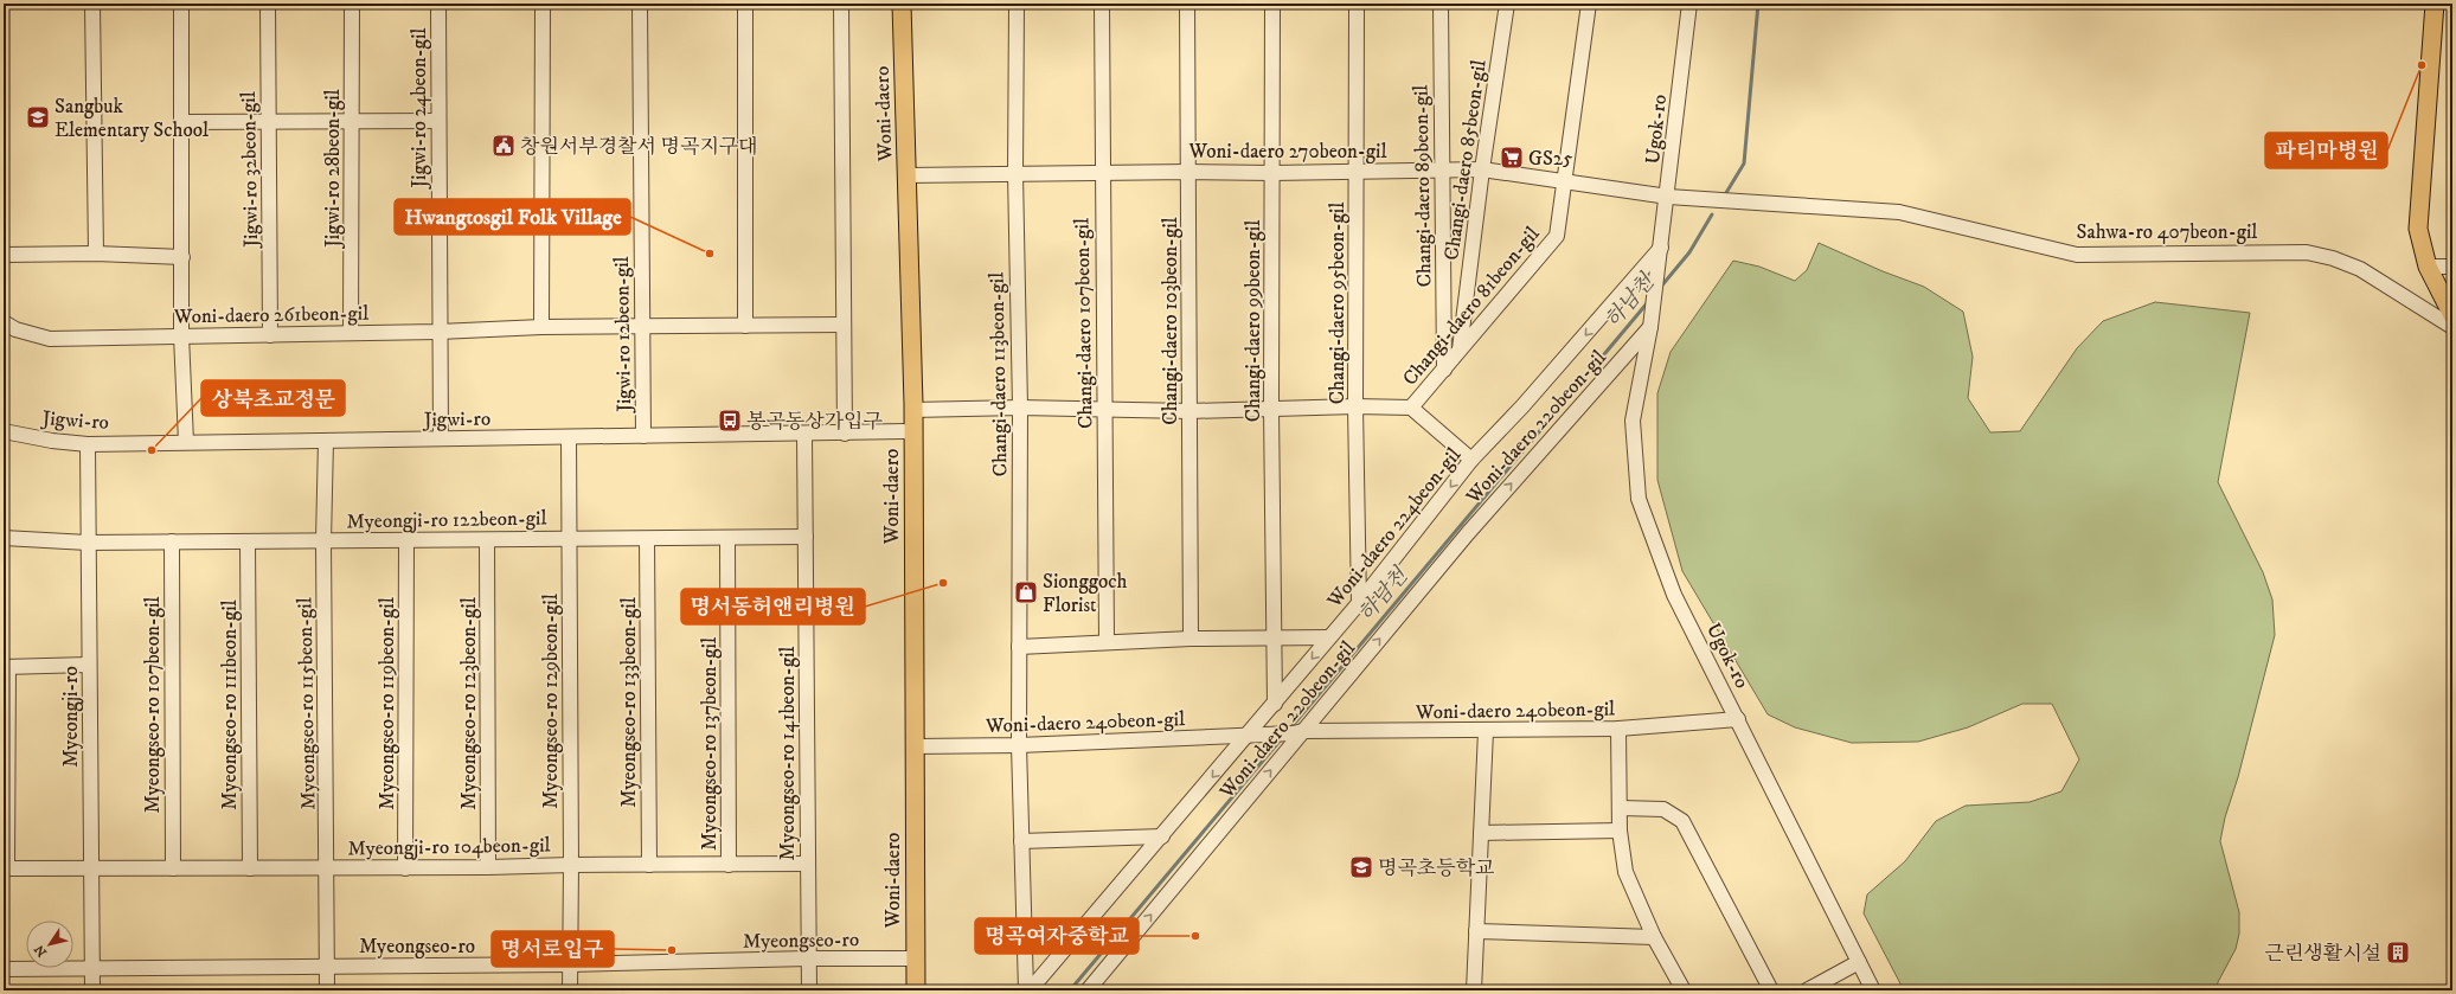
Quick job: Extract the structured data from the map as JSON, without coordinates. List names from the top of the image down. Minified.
{"streets":{"main road":["Woni-daero"],"street":["Jigwi-ro 24beon-gil","Ugok-ro","Woni-daero 270beon-gil","Changi-daero 85beon-gil","Jigwi-ro 28beon-gil","Jigwi-ro 32beon-gil","Changi-daero 89beon-gil","Sahwa-ro 407beon-gil","Changi-daero 95beon-gil","Changi-daero 81beon-gil","Woni-daero 261beon-gil","Changi-daero 103beon-gil","Changi-daero 99beon-gil","Changi-daero 107beon-gil","Jigwi-ro 12beon-gil","Changi-daero 113beon-gil","Jigwi-ro","Woni-daero 220beon-gil","Myeongji-ro 122beon-gil","Woni-daero 224beon-gil","Myeongseo-ro 129beon-gil","Myeongseo-ro 133beon-gil","Myeongseo-ro 115beon-gil","Myeongseo-ro 119beon-gil","Myeongseo-ro 123beon-gil","Myeongseo-ro 107beon-gil","Myeongseo-ro 111beon-gil","Woni-daero 240beon-gil","Myeongji-ro","Myeongseo-ro 137beon-gil","Myeongseo-ro 141beon-gil","Myeongji-ro 104beon-gil","Myeongseo-ro"]},"crossings":[["Jigwi-ro 24beon-gil","Woni-daero 261beon-gil"],["Jigwi-ro 24beon-gil","Jigwi-ro"],["Woni-daero","Woni-daero 270beon-gil"],["Woni-daero","Jigwi-ro"],["Woni-daero","Woni-daero 240beon-gil"],["Woni-daero","Myeongseo-ro"],["Ugok-ro","Woni-daero 270beon-gil"],["Ugok-ro","Woni-daero 220beon-gil"],["Ugok-ro","Woni-daero 224beon-gil"],["Ugok-ro","Woni-daero 240beon-gil"],["Woni-daero 270beon-gil","Changi-daero 85beon-gil"],["Woni-daero 270beon-gil","Changi-daero 89beon-gil"],["Woni-daero 270beon-gil","Sahwa-ro 407beon-gil"],["Woni-daero 270beon-gil","Changi-daero 95beon-gil"],["Woni-daero 270beon-gil","Changi-daero 81beon-gil"],["Woni-daero 270beon-gil","Changi-daero 103beon-gil"],["Woni-daero 270beon-gil","Changi-daero 99beon-gil"],["Woni-daero 270beon-gil","Changi-daero 107beon-gil"],["Woni-daero 270beon-gil","Changi-daero 113beon-gil"],["Changi-daero 85beon-gil","Changi-daero 81beon-gil"],["Jigwi-ro 28beon-gil","Woni-daero 261beon-gil"],["Jigwi-ro 32beon-gil","Woni-daero 261beon-gil"],["Changi-daero 89beon-gil","Changi-daero 81beon-gil"],["Changi-daero 95beon-gil","Woni-daero 224beon-gil"],["Woni-daero 261beon-gil","Jigwi-ro 12beon-gil"],["Changi-daero 99beon-gil","Woni-daero 224beon-gil"],["Jigwi-ro 12beon-gil","Jigwi-ro"],["Changi-daero 113beon-gil","Woni-daero 240beon-gil"],["Jigwi-ro","Myeongseo-ro 129beon-gil"],["Jigwi-ro","Myeongseo-ro 115beon-gil"],["Jigwi-ro","Myeongji-ro"],["Jigwi-ro","Myeongseo-ro 141beon-gil"],["Woni-daero 220beon-gil","Woni-daero 240beon-gil"],["Myeongji-ro 122beon-gil","Myeongseo-ro 129beon-gil"],["Myeongji-ro 122beon-gil","Myeongseo-ro 133beon-gil"],["Myeongji-ro 122beon-gil","Myeongseo-ro 115beon-gil"],["Myeongji-ro 122beon-gil","Myeongseo-ro 119beon-gil"],["Myeongji-ro 122beon-gil","Myeongseo-ro 123beon-gil"],["Myeongji-ro 122beon-gil","Myeongseo-ro 107beon-gil"],["Myeongji-ro 122beon-gil","Myeongseo-ro 111beon-gil"],["Myeongji-ro 122beon-gil","Myeongji-ro"],["Myeongji-ro 122beon-gil","Myeongseo-ro 137beon-gil"],["Myeongji-ro 122beon-gil","Myeongseo-ro 141beon-gil"],["Woni-daero 224beon-gil","Woni-daero 240beon-gil"],["Myeongseo-ro 129beon-gil","Myeongji-ro 104beon-gil"],["Myeongseo-ro 129beon-gil","Myeongseo-ro"],["Myeongseo-ro 133beon-gil","Myeongji-ro 104beon-gil"],["Myeongseo-ro 115beon-gil","Myeongji-ro 104beon-gil"],["Myeongseo-ro 115beon-gil","Myeongseo-ro"],["Myeongseo-ro 119beon-gil","Myeongji-ro 104beon-gil"],["Myeongseo-ro 123beon-gil","Myeongji-ro 104beon-gil"],["Myeongseo-ro 107beon-gil","Myeongji-ro 104beon-gil"],["Myeongseo-ro 111beon-gil","Myeongji-ro 104beon-gil"],["Myeongji-ro","Myeongji-ro 104beon-gil"],["Myeongji-ro","Myeongseo-ro"],["Myeongseo-ro 137beon-gil","Myeongji-ro 104beon-gil"],["Myeongseo-ro 141beon-gil","Myeongji-ro 104beon-gil"],["Myeongseo-ro 141beon-gil","Myeongseo-ro"]],"one_way":["Woni-daero 220beon-gil","Woni-daero 224beon-gil"],"water":["하남천"],"places":{"other":["파티마병원","Hwangtosgil Folk Village","상북초교정문","명서동허앤리병원","명곡여자중학교","명서로입구"],"school or university":["Sangbuk Elementary School","명곡초등학교"],"public building":["창원서부경찰서 명곡지구대"],"supermarket":["GS25"],"bus stop":["봉곡동상가입구"],"shop":["Sionggoch Florist"],"building":["근린생활시설"]},"north":"bottom left"}
